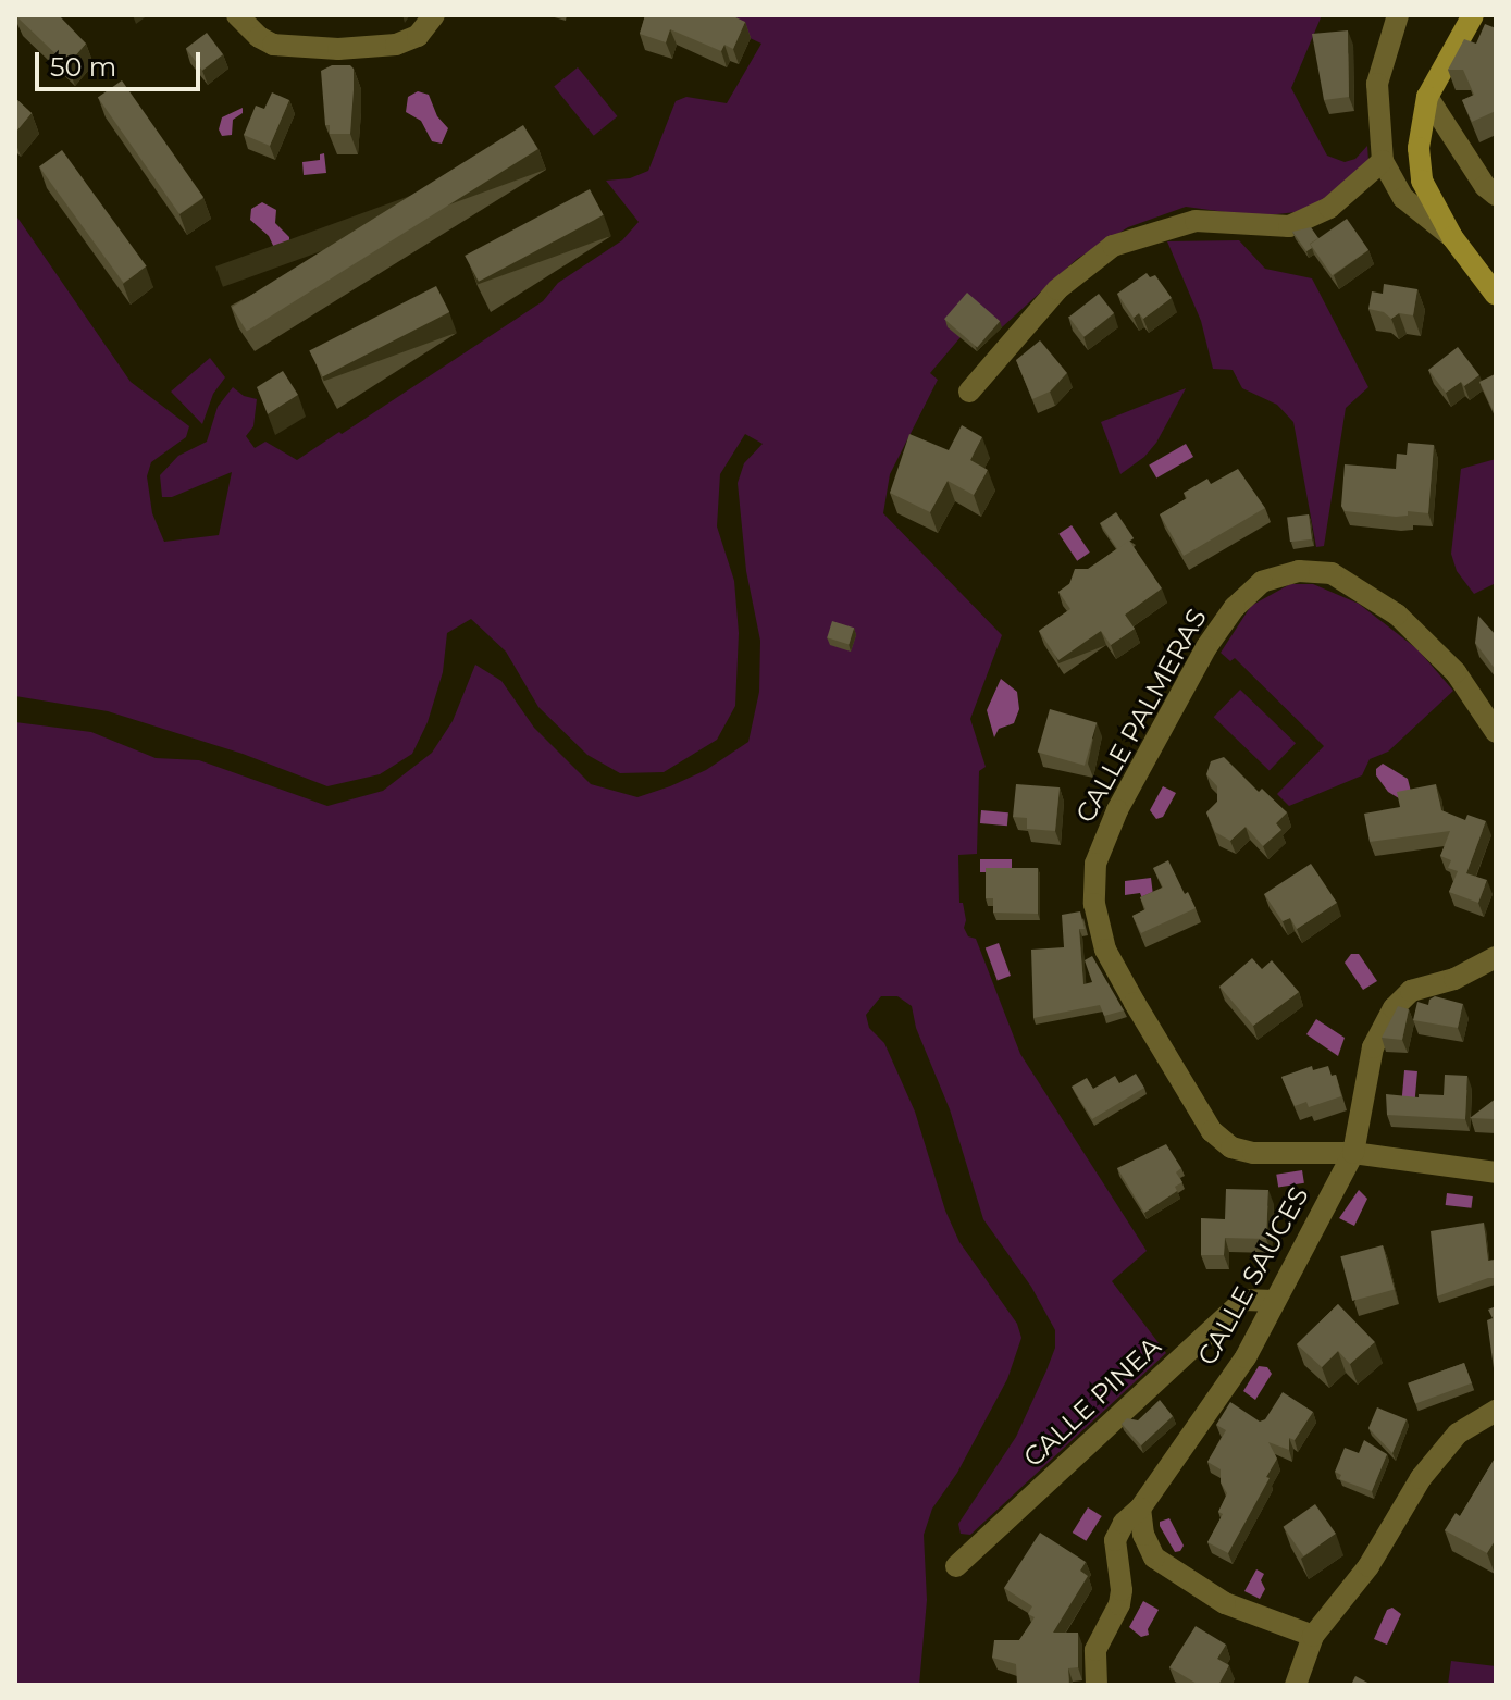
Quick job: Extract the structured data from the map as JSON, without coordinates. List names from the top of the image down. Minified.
{"streets":{"street":["CALLE PALMERAS","CALLE SAUCES","CALLE PINEA"]},"crossings":[["CALLE PALMERAS","CALLE SAUCES"],["CALLE SAUCES","CALLE PINEA"]],"scale_bar":"50 m"}
